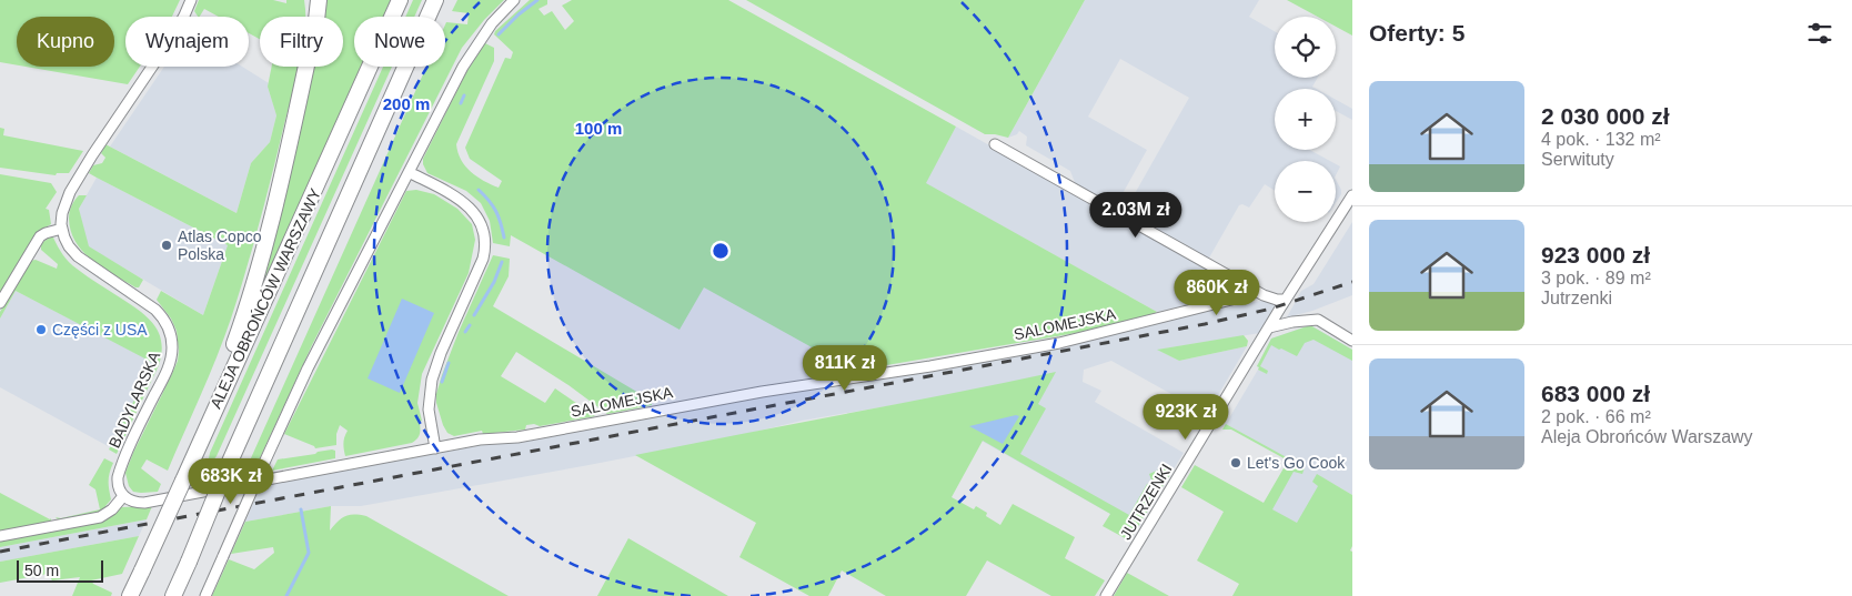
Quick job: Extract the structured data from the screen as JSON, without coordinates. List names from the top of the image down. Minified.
{"streets":{"main road":["ALEJA OBROŃCÓW WARSZAWY"],"street":["SALOMEJSKA","BADYLARSKA","JUTRZENKI"]},"crossings":[["SALOMEJSKA","BADYLARSKA"]],"places":["Atlas Copco Polska","Części z USA","Let's Go Cook"],"scale_bar":"50 m","page":{"heading":"Oferty: 5","map_buttons":["+","−"],"chip":["Kupno","Wynajem","Filtry","Nowe"],"list":[{"name":"2 030 000 zł","note":"4 pok. · 132 m² · Serwituty"},{"name":"923 000 zł","note":"3 pok. · 89 m² · Jutrzenki"},{"name":"683 000 zł","note":"2 pok. · 66 m² · Aleja Obrońców Warszawy"}],"price":["2.03M zł","860K zł","811K zł","923K zł","683K zł"],"scale":"50 m"},"rings":["200 m","100 m"]}
